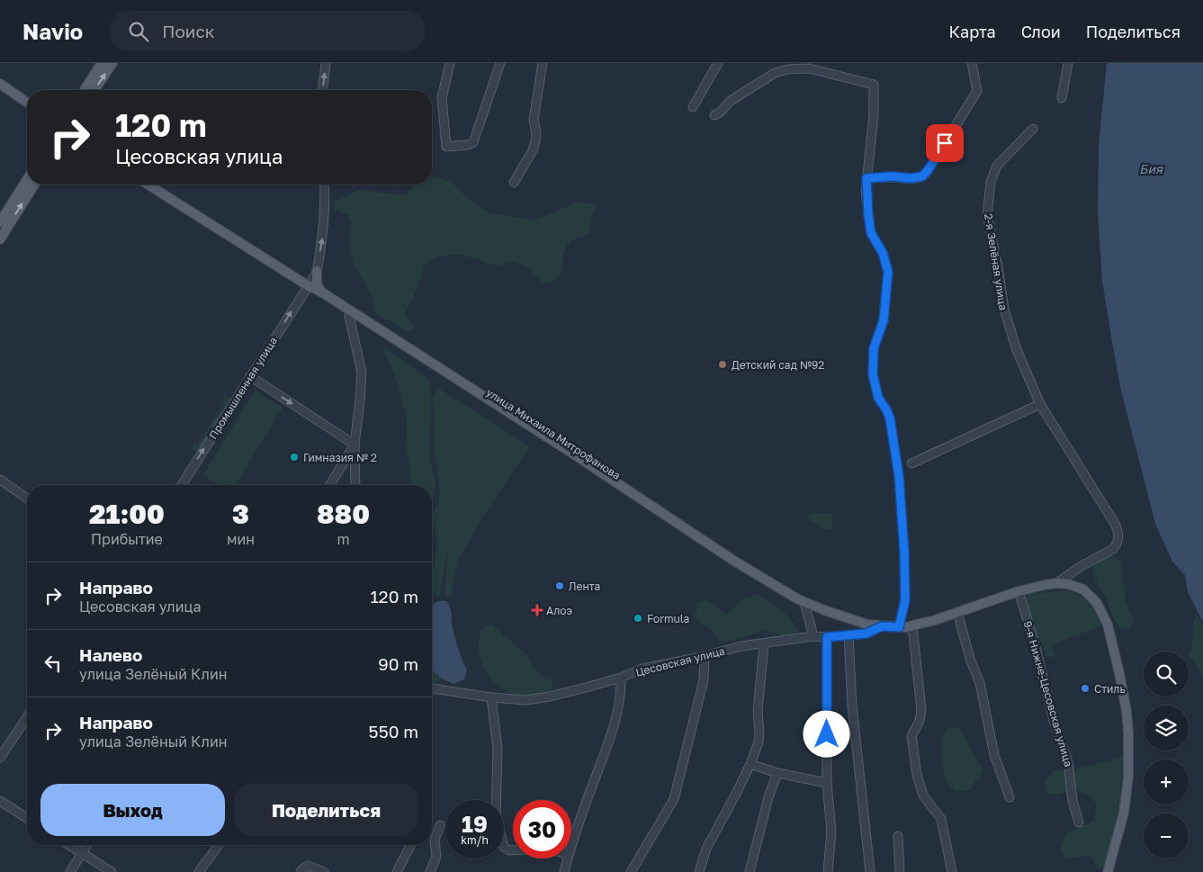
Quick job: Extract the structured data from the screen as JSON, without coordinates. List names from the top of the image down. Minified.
{"streets":{"main road":["улица Михаила Митрофанова"],"street":["2-я Зелёная улица","Промышленная улица","Цесовская улица","9-я Нижне-Цесовская улица"]},"crossings":[["2-я Зелёная улица","улица Михаила Митрофанова"],["Промышленная улица","улица Михаила Митрофанова"],["улица Михаила Митрофанова","Цесовская улица"],["улица Михаила Митрофанова","9-я Нижне-Цесовская улица"]],"one_way":["Промышленная улица"],"water":["Бия"],"places":{"other":["Детский сад №92","Гимназия № 2","Лента","Formula","Стиль"],"health":["Алоэ"]},"page":{"header":"Navio","search":"Поиск","nav":["Карта","Слои","Поделиться"],"turn":["120 m","Цесовская улица"],"eta":["21:00","Прибытие","3","мин","880","m"],"list":[{"name":"Направо","note":"Цесовская улица","value":"120 m"},{"name":"Налево","note":"улица Зелёный Клин","value":"90 m"},{"name":"Направо","note":"улица Зелёный Клин","value":"550 m"}],"map_buttons":["+","−"],"buttons":["Выход","Поделиться"],"speed":"19 km/h","limit":"30"}}
